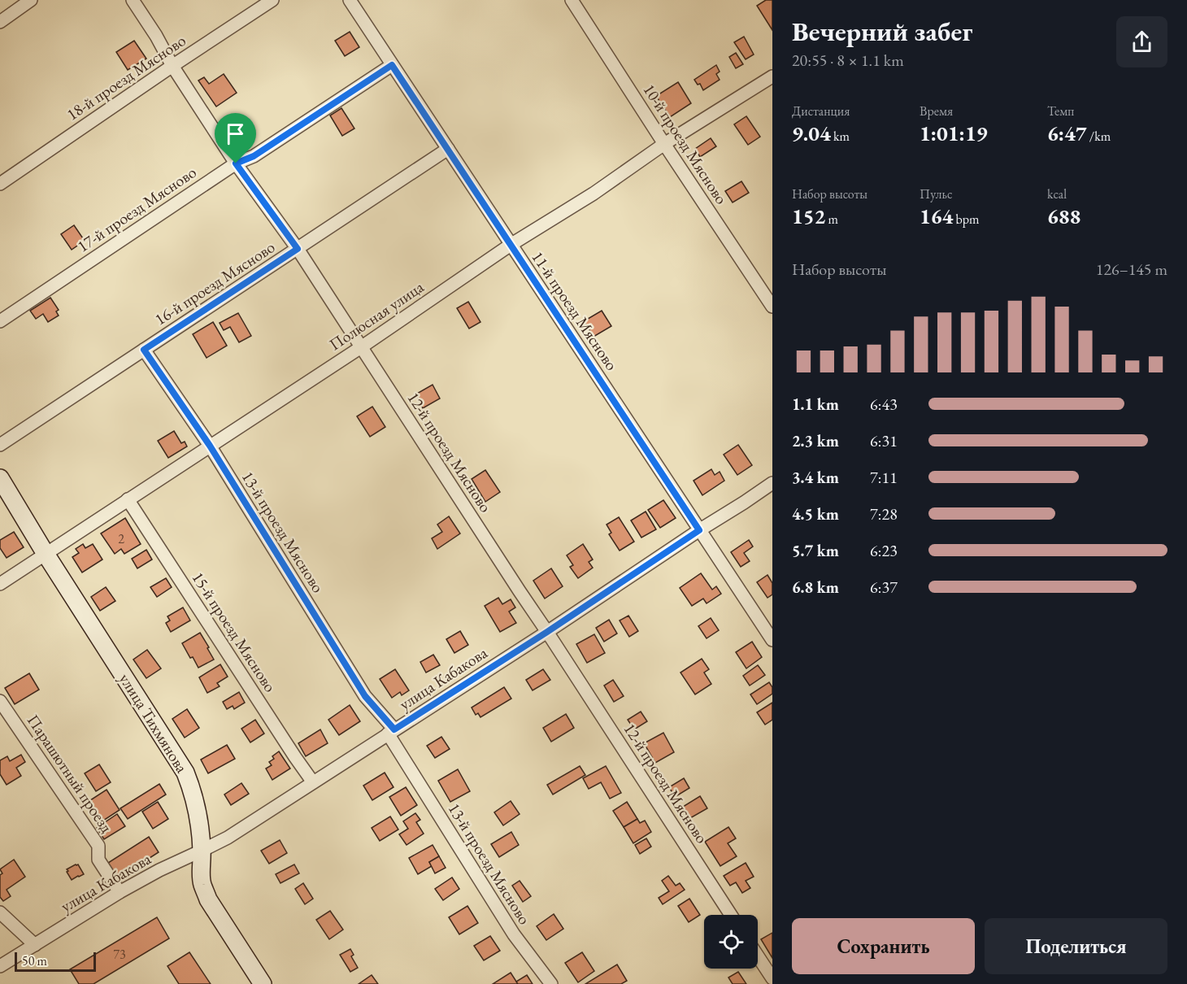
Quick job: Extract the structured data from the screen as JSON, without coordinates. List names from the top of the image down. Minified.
{"streets":{"street":["18-й проезд Мясново","10-й проезд Мясново","17-й проезд Мясново","16-й проезд Мясново","11-й проезд Мясново","Полюсная улица","12-й проезд Мясново","13-й проезд Мясново","15-й проезд Мясново","улица Кабакова","улица Тихмянова","Парашютный проезд"]},"crossings":[["18-й проезд Мясново","12-й проезд Мясново"],["10-й проезд Мясново","Полюсная улица"],["17-й проезд Мясново","11-й проезд Мясново"],["17-й проезд Мясново","12-й проезд Мясново"],["16-й проезд Мясново","11-й проезд Мясново"],["16-й проезд Мясново","12-й проезд Мясново"],["16-й проезд Мясново","13-й проезд Мясново"],["11-й проезд Мясново","Полюсная улица"],["11-й проезд Мясново","улица Кабакова"],["Полюсная улица","12-й проезд Мясново"],["Полюсная улица","13-й проезд Мясново"],["Полюсная улица","15-й проезд Мясново"],["Полюсная улица","улица Тихмянова"],["12-й проезд Мясново","улица Кабакова"],["13-й проезд Мясново","улица Кабакова"],["15-й проезд Мясново","улица Кабакова"],["улица Кабакова","улица Тихмянова"],["улица Кабакова","Парашютный проезд"]],"house_numbers":["2","73"],"scale_bar":"50 m","page":{"heading":["Вечерний забег","20:55 · 8 × 1.1 km"],"stats":[["Дистанция","9.04 km"],["Время","1:01:19"],["Темп","6:47 /km"],["Набор высоты","152 m"],["Пульс","164 bpm"],["kcal","688"]],"chart":["Набор высоты","126–145 m"],"list":[{"name":"1.1 km","note":"6:43"},{"name":"2.3 km","note":"6:31"},{"name":"3.4 km","note":"7:11"},{"name":"4.5 km","note":"7:28"},{"name":"5.7 km","note":"6:23"},{"name":"6.8 km","note":"6:37"}],"buttons":["Сохранить","Поделиться"],"scale":"50 m"}}
